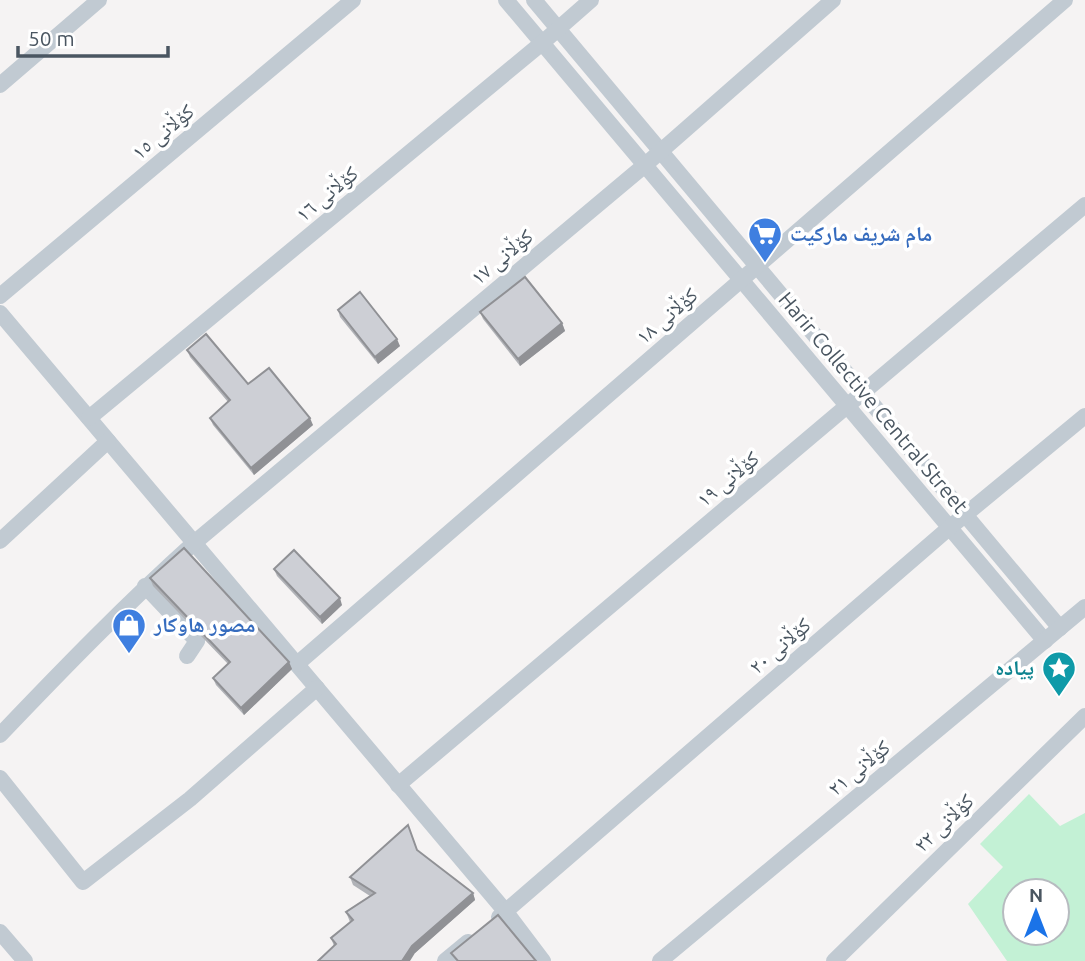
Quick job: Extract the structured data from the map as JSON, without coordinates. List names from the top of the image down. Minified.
{"streets":{"street":["کۆڵانی ١٥","کۆڵانی ١٦","کۆڵانی ١٧","کۆڵانی ١٨","Harir Collective Central Street","کۆڵانی ١٩","کۆڵانی ٢٠","کۆڵانی ٢١","کۆڵانی ٢٢"]},"crossings":[["کۆڵانی ١٦","Harir Collective Central Street"],["کۆڵانی ١٧","Harir Collective Central Street"],["کۆڵانی ١٨","Harir Collective Central Street"],["Harir Collective Central Street","کۆڵانی ١٩"],["Harir Collective Central Street","کۆڵانی ٢٠"],["Harir Collective Central Street","کۆڵانی ٢١"]],"places":{"supermarket":["مام شریف مارکیت"],"shop":["مصور هاوکار"],"place":["پیادە"]},"scale_bar":"50 m","north":"top"}
